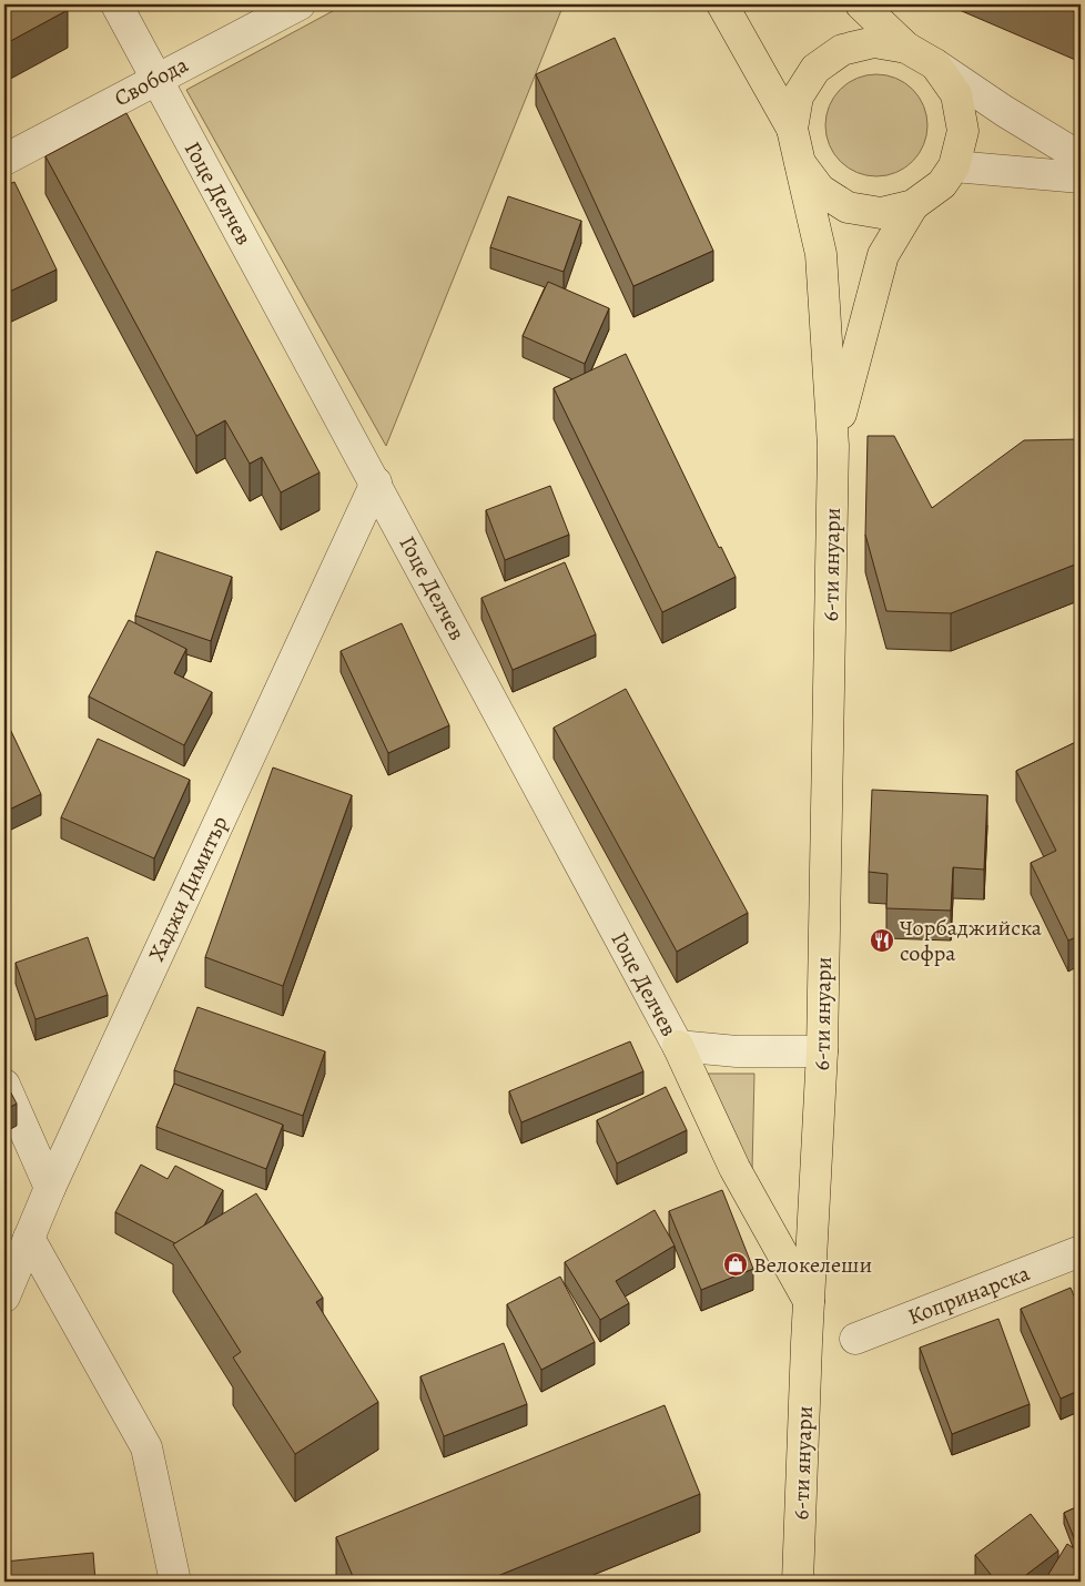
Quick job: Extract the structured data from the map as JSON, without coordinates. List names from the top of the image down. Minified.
{"streets":{"main road":["6-ти януари"],"street":["Свобода","Гоце Делчев","Хаджи Димитър","Копринарска"]},"crossings":[["Свобода","Гоце Делчев"],["Гоце Делчев","6-ти януари"],["Гоце Делчев","Хаджи Димитър"]],"places":{"restaurant":["Чорбаджийска софра"],"shop":["Велокелеши"]}}
